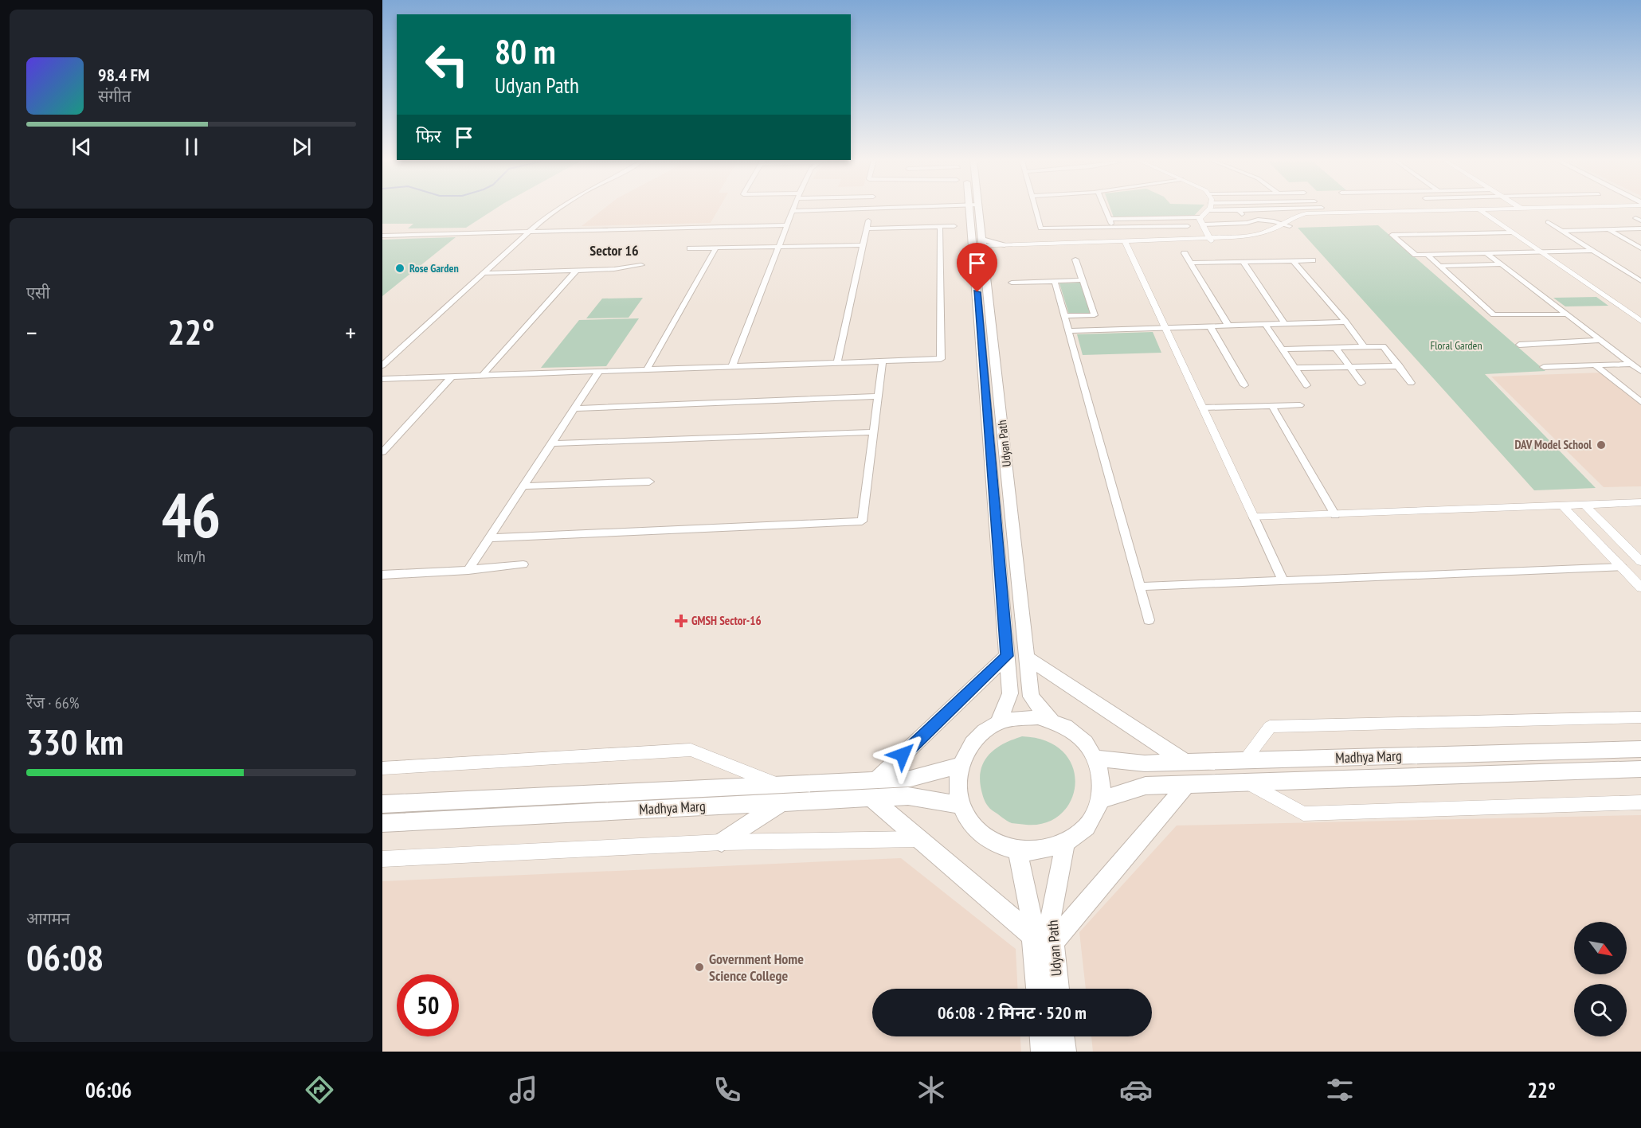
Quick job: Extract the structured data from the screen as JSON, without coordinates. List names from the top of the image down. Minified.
{"streets":{"main road":["Udyan Path","Madhya Marg"]},"crossings":[["Udyan Path","Madhya Marg"]],"districts":["Sector 16"],"parks":["Floral Garden"],"places":{"other":["Rose Garden","DAV Model School","Government Home Science College"],"health":["GMSH Sector-16"]},"north":"bottom right","page":{"turn":["80 m","Udyan Path"],"song":["98.4 FM","संगीत"],"then":"फिर","tile":["एसी",["46","km/h"],["रेंज · 66%","330 km"],["आगमन","06:08"]],"heat":["−","22°","+"],"limit":"50","trip":"06:08 · 2 मिनट · 520 m","tabs":["06:06","22°"]}}
